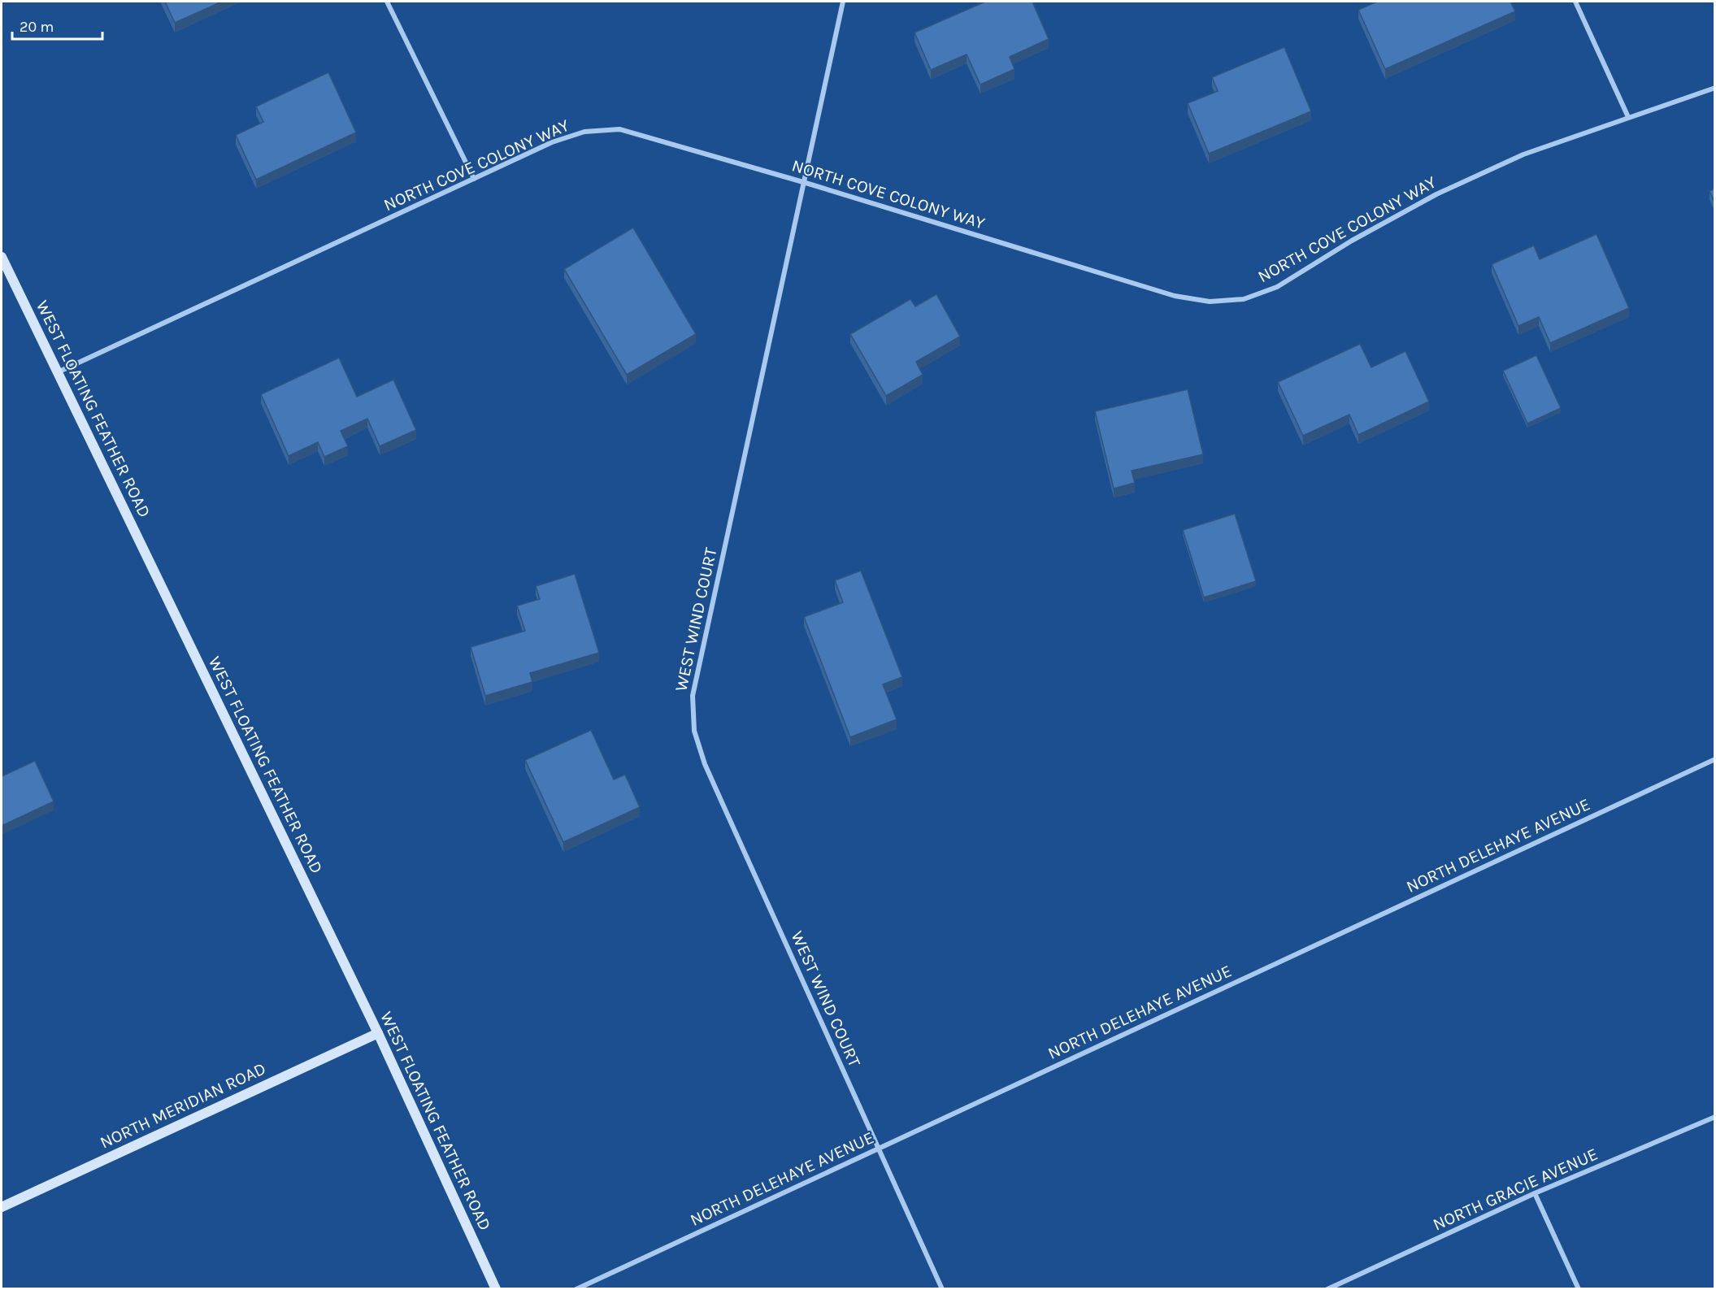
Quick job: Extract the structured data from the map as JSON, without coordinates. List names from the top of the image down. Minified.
{"streets":{"main road":["WEST FLOATING FEATHER ROAD","NORTH MERIDIAN ROAD"],"street":["NORTH COVE COLONY WAY","WEST WIND COURT","NORTH DELEHAYE AVENUE","NORTH GRACIE AVENUE"]},"crossings":[["NORTH COVE COLONY WAY","WEST FLOATING FEATHER ROAD"],["NORTH COVE COLONY WAY","WEST WIND COURT"],["WEST FLOATING FEATHER ROAD","NORTH MERIDIAN ROAD"],["WEST WIND COURT","NORTH DELEHAYE AVENUE"]],"scale_bar":"20 m"}
